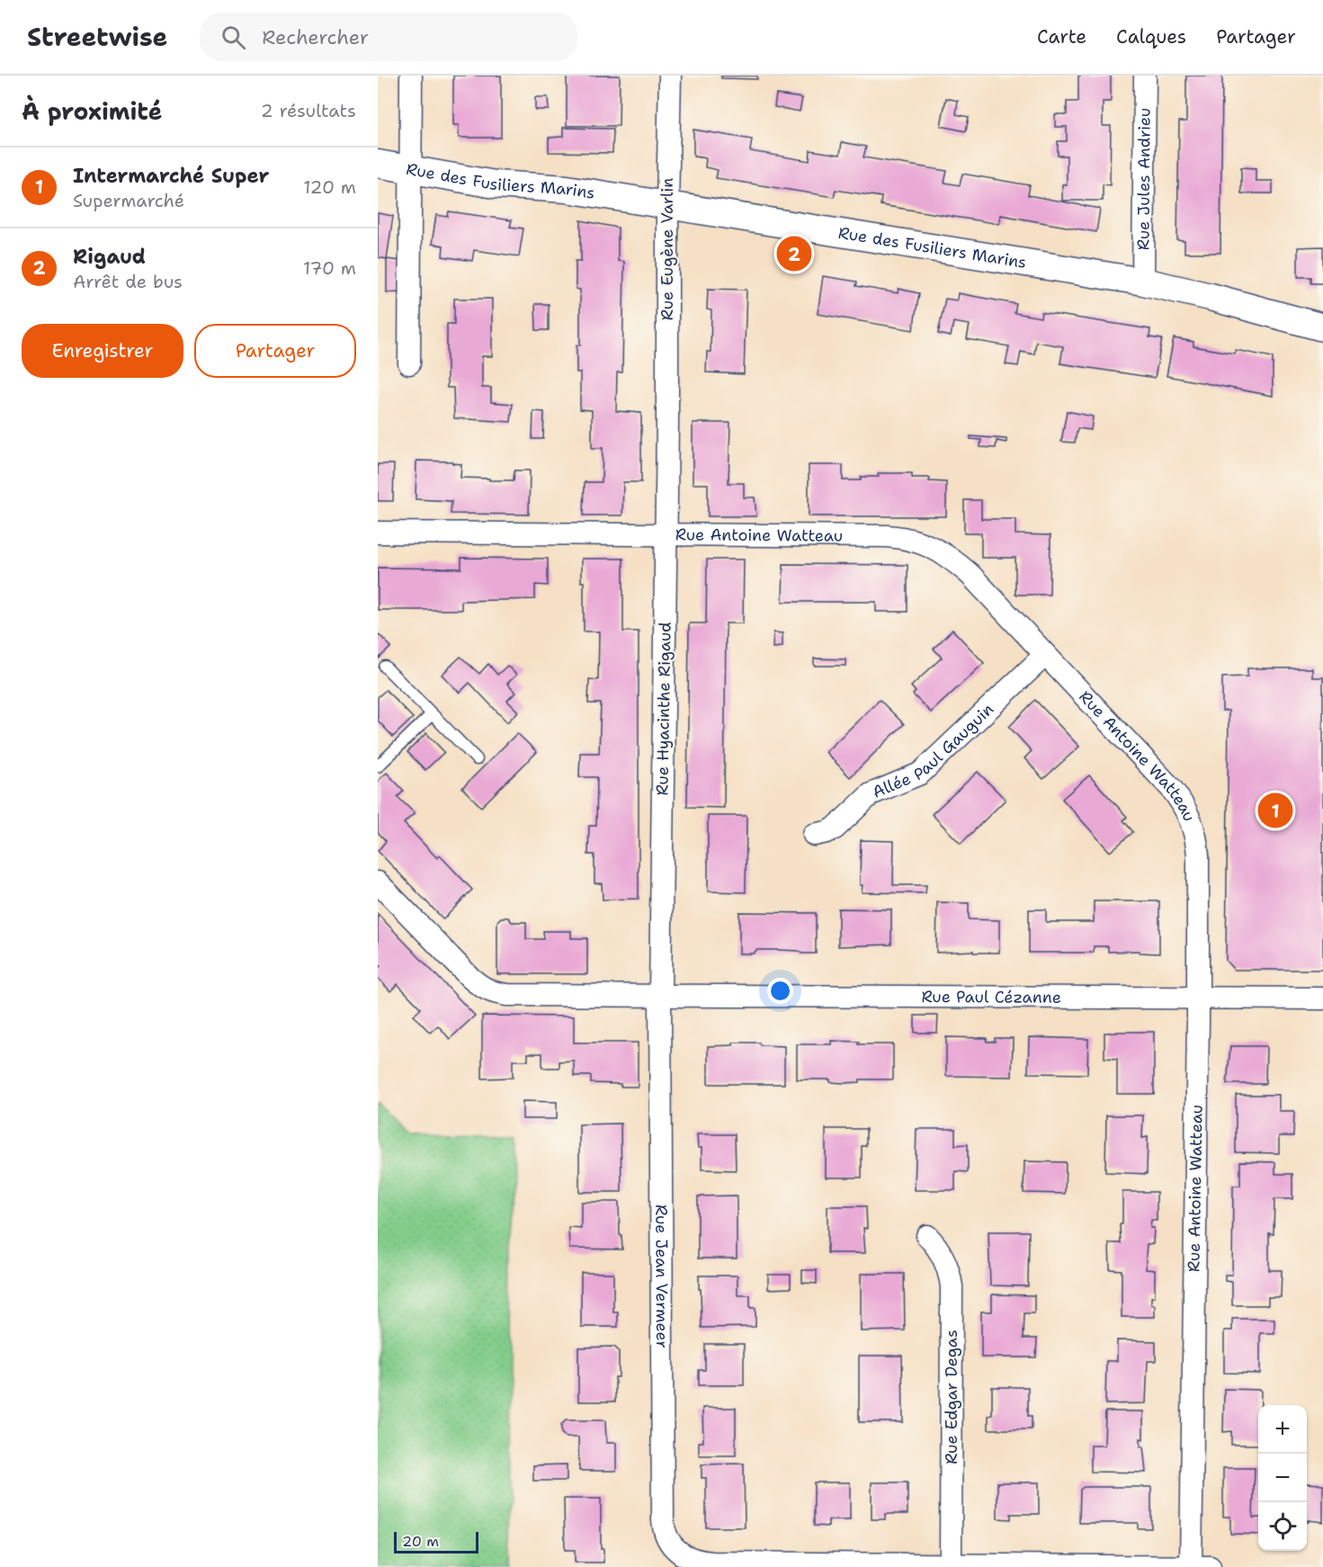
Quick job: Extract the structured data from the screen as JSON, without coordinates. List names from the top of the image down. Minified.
{"streets":{"street":["Rue Jules Andrieu","Rue des Fusiliers Marins","Rue Eugène Varlin","Rue Antoine Watteau","Rue Hyacinthe Rigaud","Allée Paul Gauguin","Rue Paul Cézanne","Rue Jean Vermeer","Rue Edgar Degas"]},"crossings":[["Rue Jules Andrieu","Rue des Fusiliers Marins"],["Rue des Fusiliers Marins","Rue Eugène Varlin"],["Rue Eugène Varlin","Rue Hyacinthe Rigaud"],["Rue Antoine Watteau","Rue Hyacinthe Rigaud"],["Rue Antoine Watteau","Allée Paul Gauguin"],["Rue Antoine Watteau","Rue Paul Cézanne"],["Rue Hyacinthe Rigaud","Rue Paul Cézanne"],["Rue Hyacinthe Rigaud","Rue Jean Vermeer"],["Rue Paul Cézanne","Rue Jean Vermeer"],["Rue Jean Vermeer","Rue Edgar Degas"]],"scale_bar":"20 m","page":{"header":"Streetwise","search":"Rechercher","nav":["Carte","Calques","Partager"],"heading":["À proximité","2 résultats"],"list":[{"mark":"1","name":"Intermarché Super","note":"Supermarché","value":"120 m"},{"mark":"2","name":"Rigaud","note":"Arrêt de bus","value":"170 m"}],"pins":["2","1"],"buttons":["Enregistrer","Partager"],"map_buttons":["+","−"],"scale":"20 m"}}
